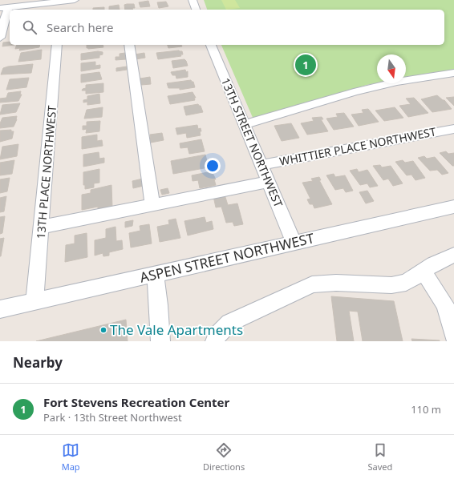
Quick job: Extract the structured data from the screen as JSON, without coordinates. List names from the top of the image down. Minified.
{"streets":{"street":["13TH STREET NORTHWEST","WHITTIER PLACE NORTHWEST","13TH PLACE NORTHWEST","ASPEN STREET NORTHWEST"]},"crossings":[["13TH STREET NORTHWEST","WHITTIER PLACE NORTHWEST"],["13TH STREET NORTHWEST","ASPEN STREET NORTHWEST"],["13TH PLACE NORTHWEST","ASPEN STREET NORTHWEST"]],"places":["The Vale Apartments"],"north":"bottom","page":{"search":"Search here","pins":"1","heading":"Nearby","list":[{"mark":"1","name":"Fort Stevens Recreation Center","note":"Park · 13th Street Northwest","value":"110 m"}],"nav":["Map","Directions","Saved"]}}
